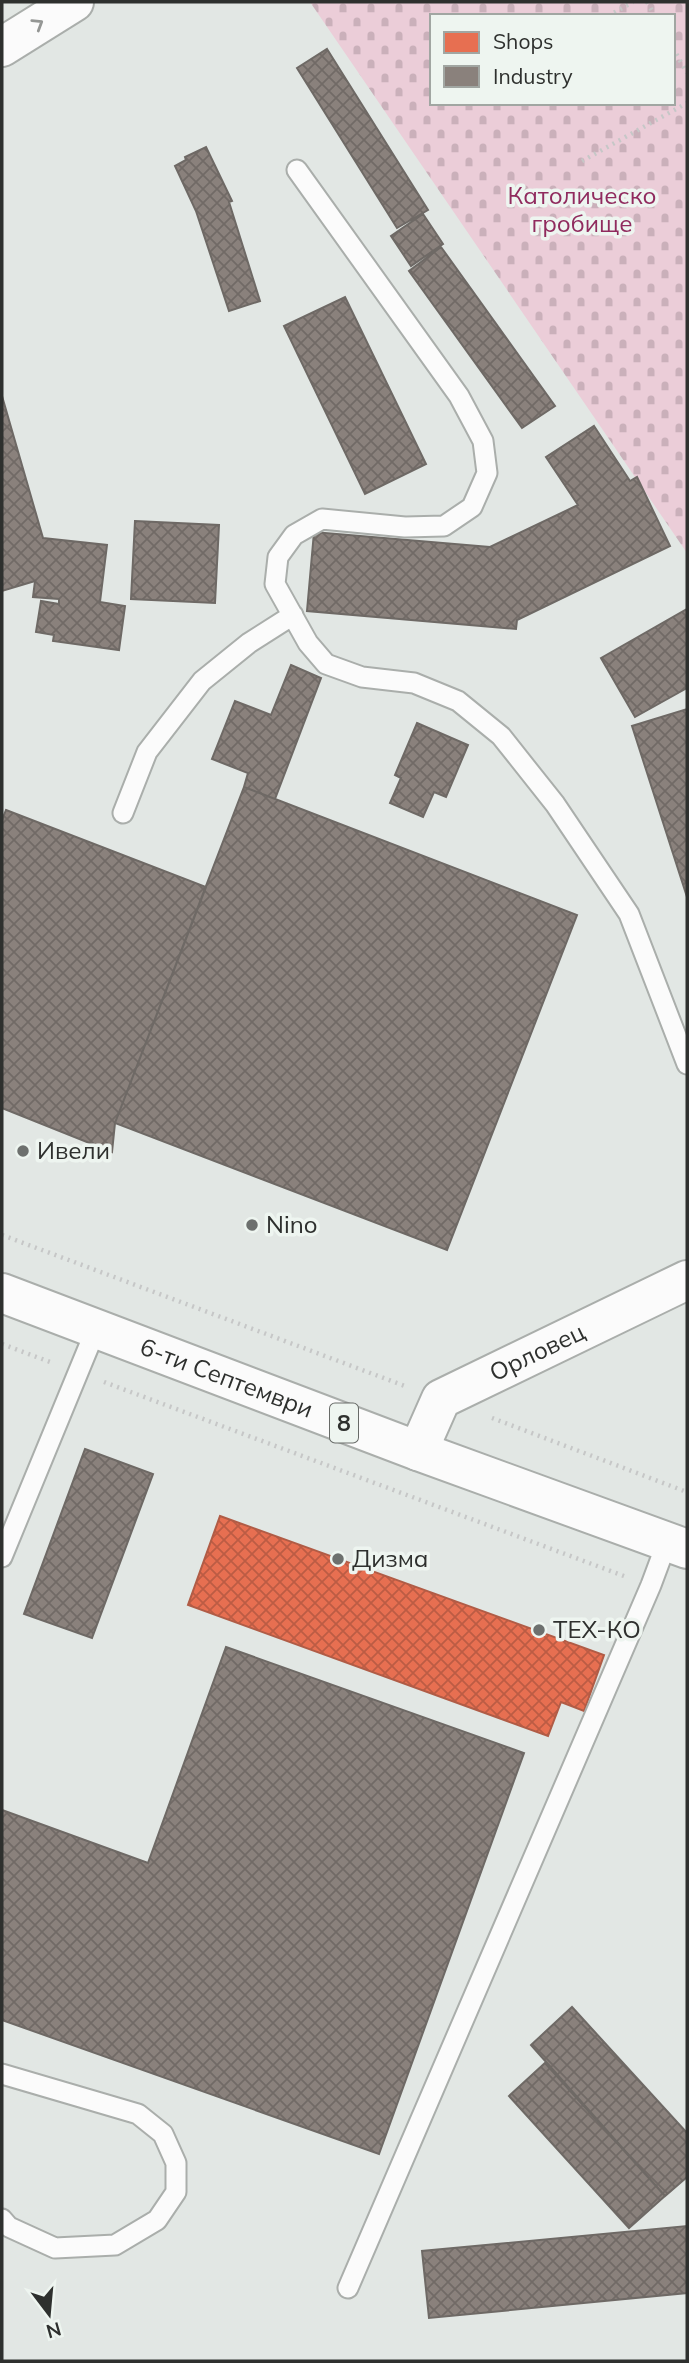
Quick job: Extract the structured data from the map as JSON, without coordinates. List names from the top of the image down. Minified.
{"streets":{"main road":["Орловец","6-ти Септември","8"]},"parks":["Католическо гробище"],"places":["Ивели","Nino","Дизма","ТЕХ-КО"],"legend":["Shops","Industry"],"north":"bottom"}
